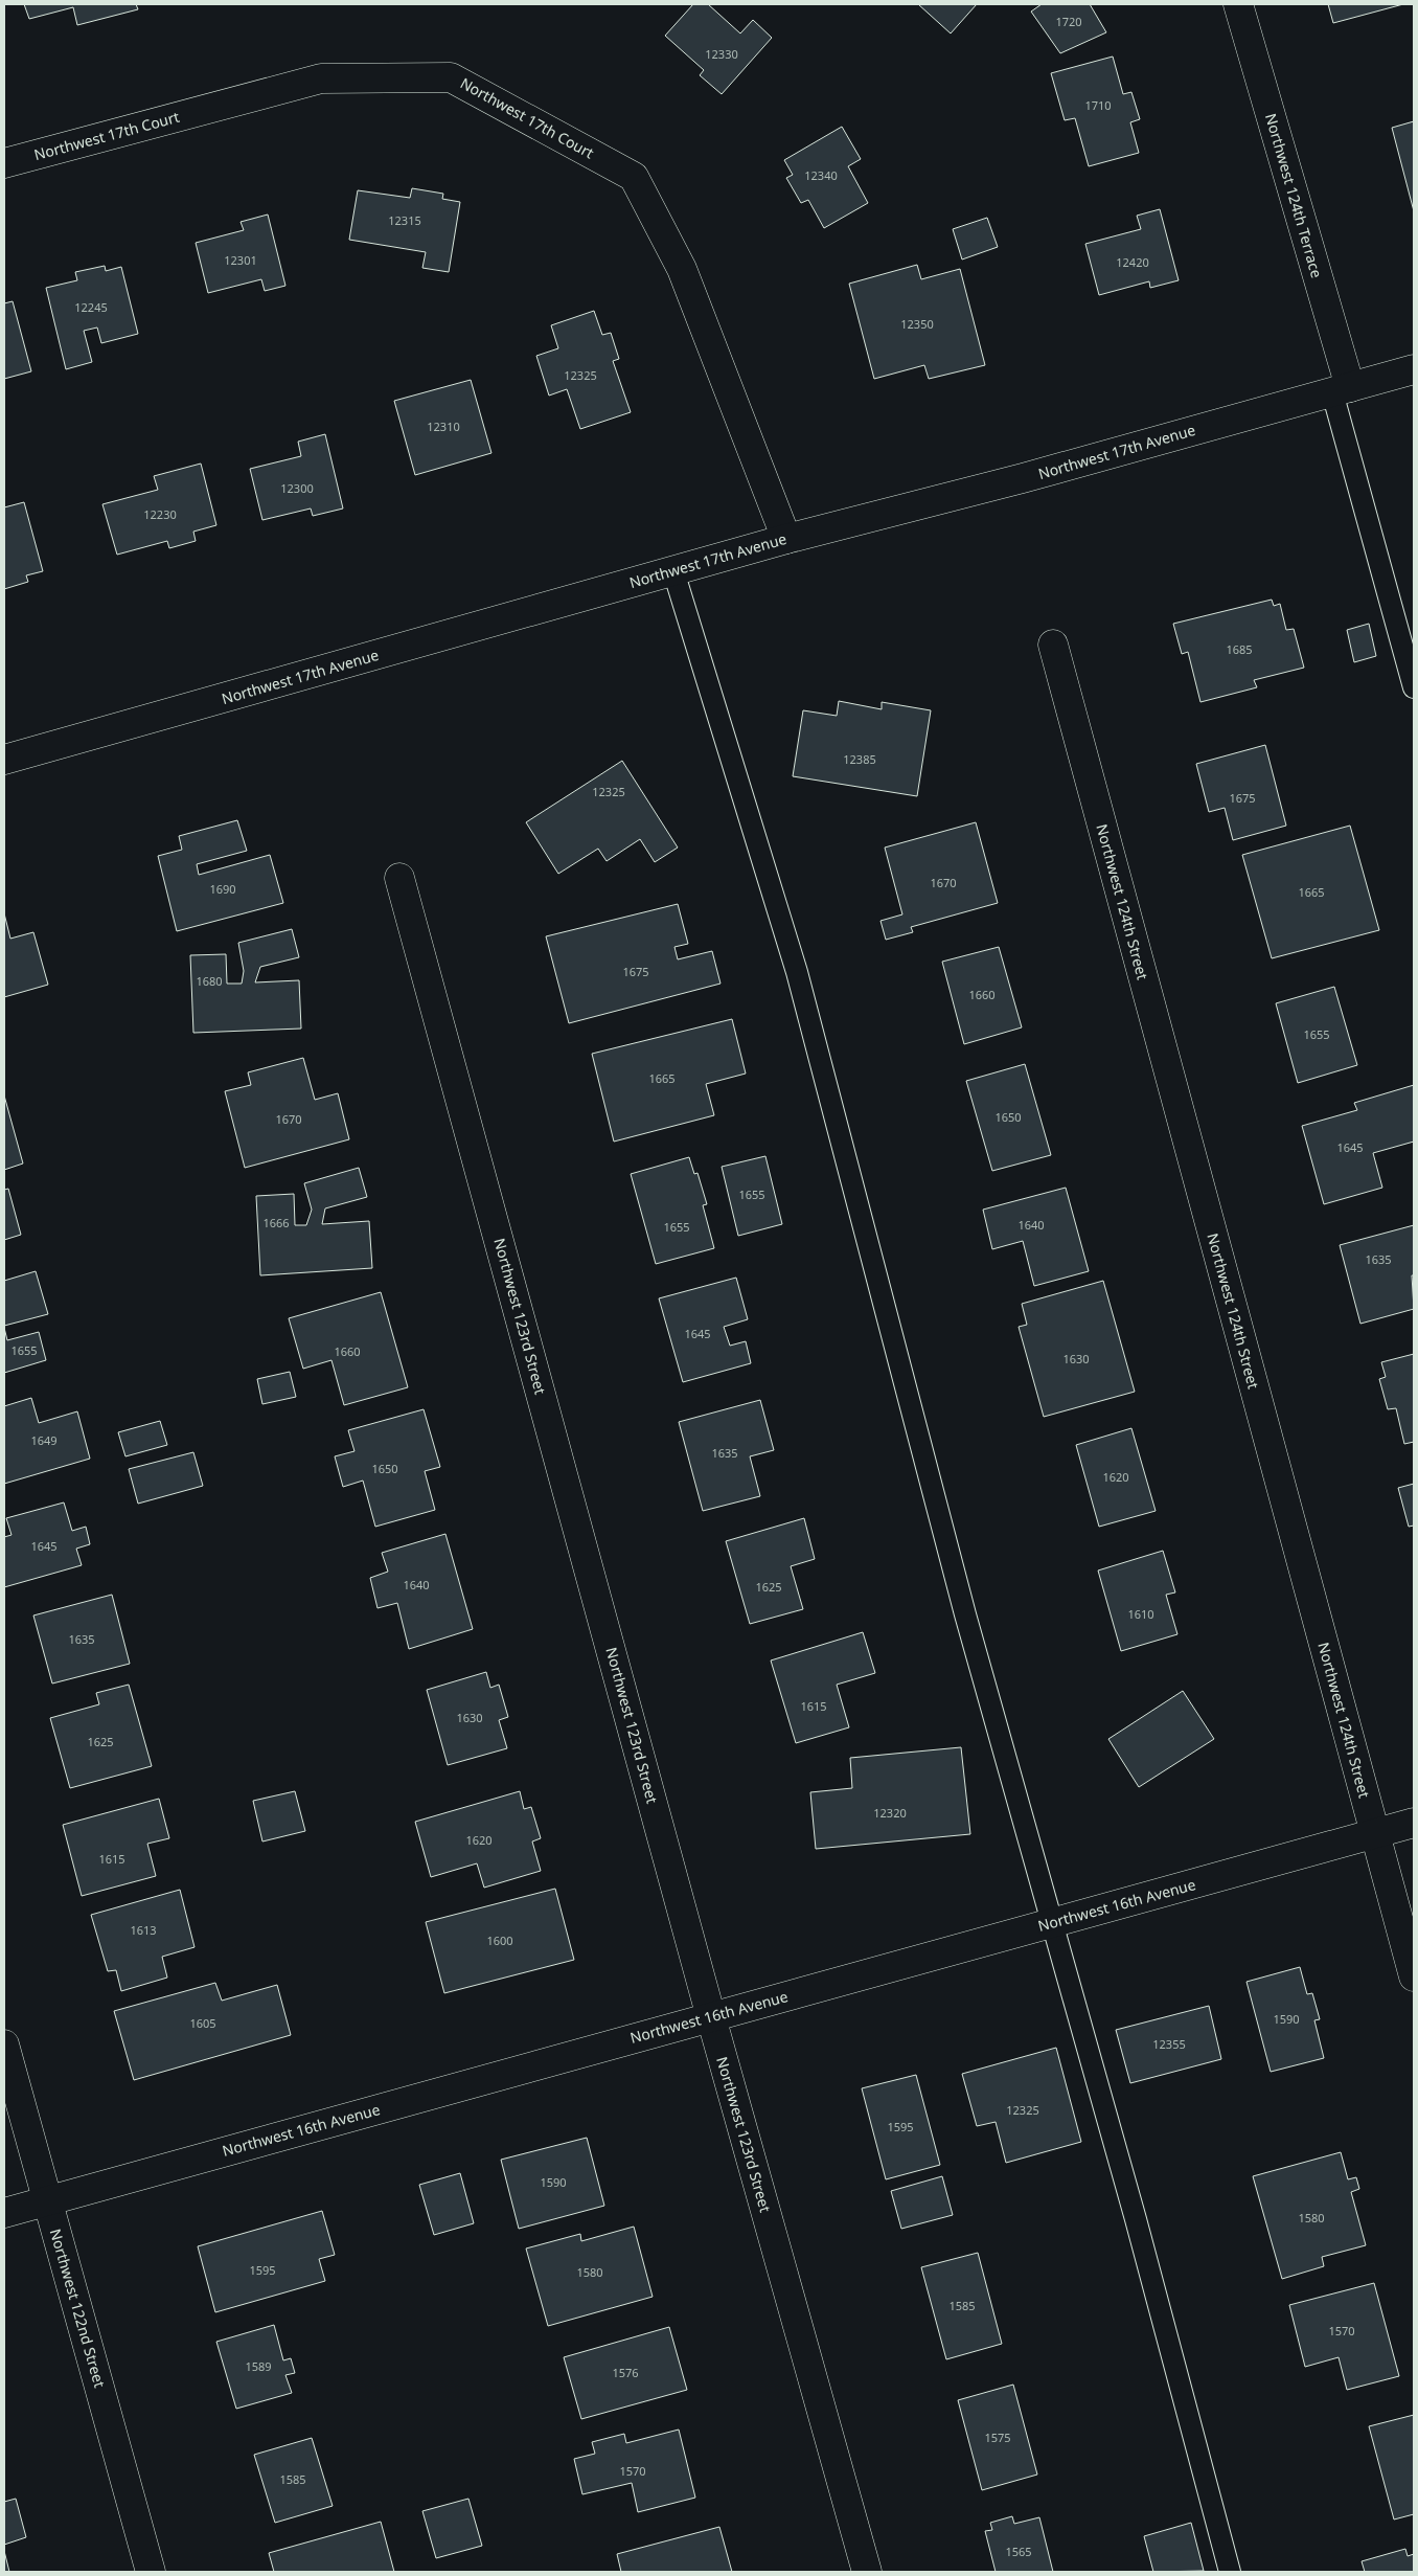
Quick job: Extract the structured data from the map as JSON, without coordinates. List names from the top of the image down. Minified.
{"streets":{"street":["Northwest 17th Court","Northwest 124th Terrace","Northwest 17th Avenue","Northwest 124th Street","Northwest 123rd Street","Northwest 16th Avenue","Northwest 122nd Street"]},"crossings":[["Northwest 17th Court","Northwest 17th Avenue"],["Northwest 124th Terrace","Northwest 17th Avenue"],["Northwest 124th Street","Northwest 16th Avenue"],["Northwest 123rd Street","Northwest 16th Avenue"],["Northwest 16th Avenue","Northwest 122nd Street"]],"house_numbers":["1720","12330","1710","12340","12315","12301","12420","12245","12350","12325","12310","12300","12230","1685","12385","12325","1675","1670","1690","1665","1675","1680","1660","1655","1665","1650","1670","1645","1655","1666","1640","1655","1635","1645","1655","1660","1630","1649","1635","1650","1620","1645","1640","1625","1610","1635","1615","1630","1625","12320","1620","1615","1613","1600","1590","1605","12355","12325","1595","1590","1580","1595","1580","1585","1570","1589","1576","1575","1570","1585","1565"]}
